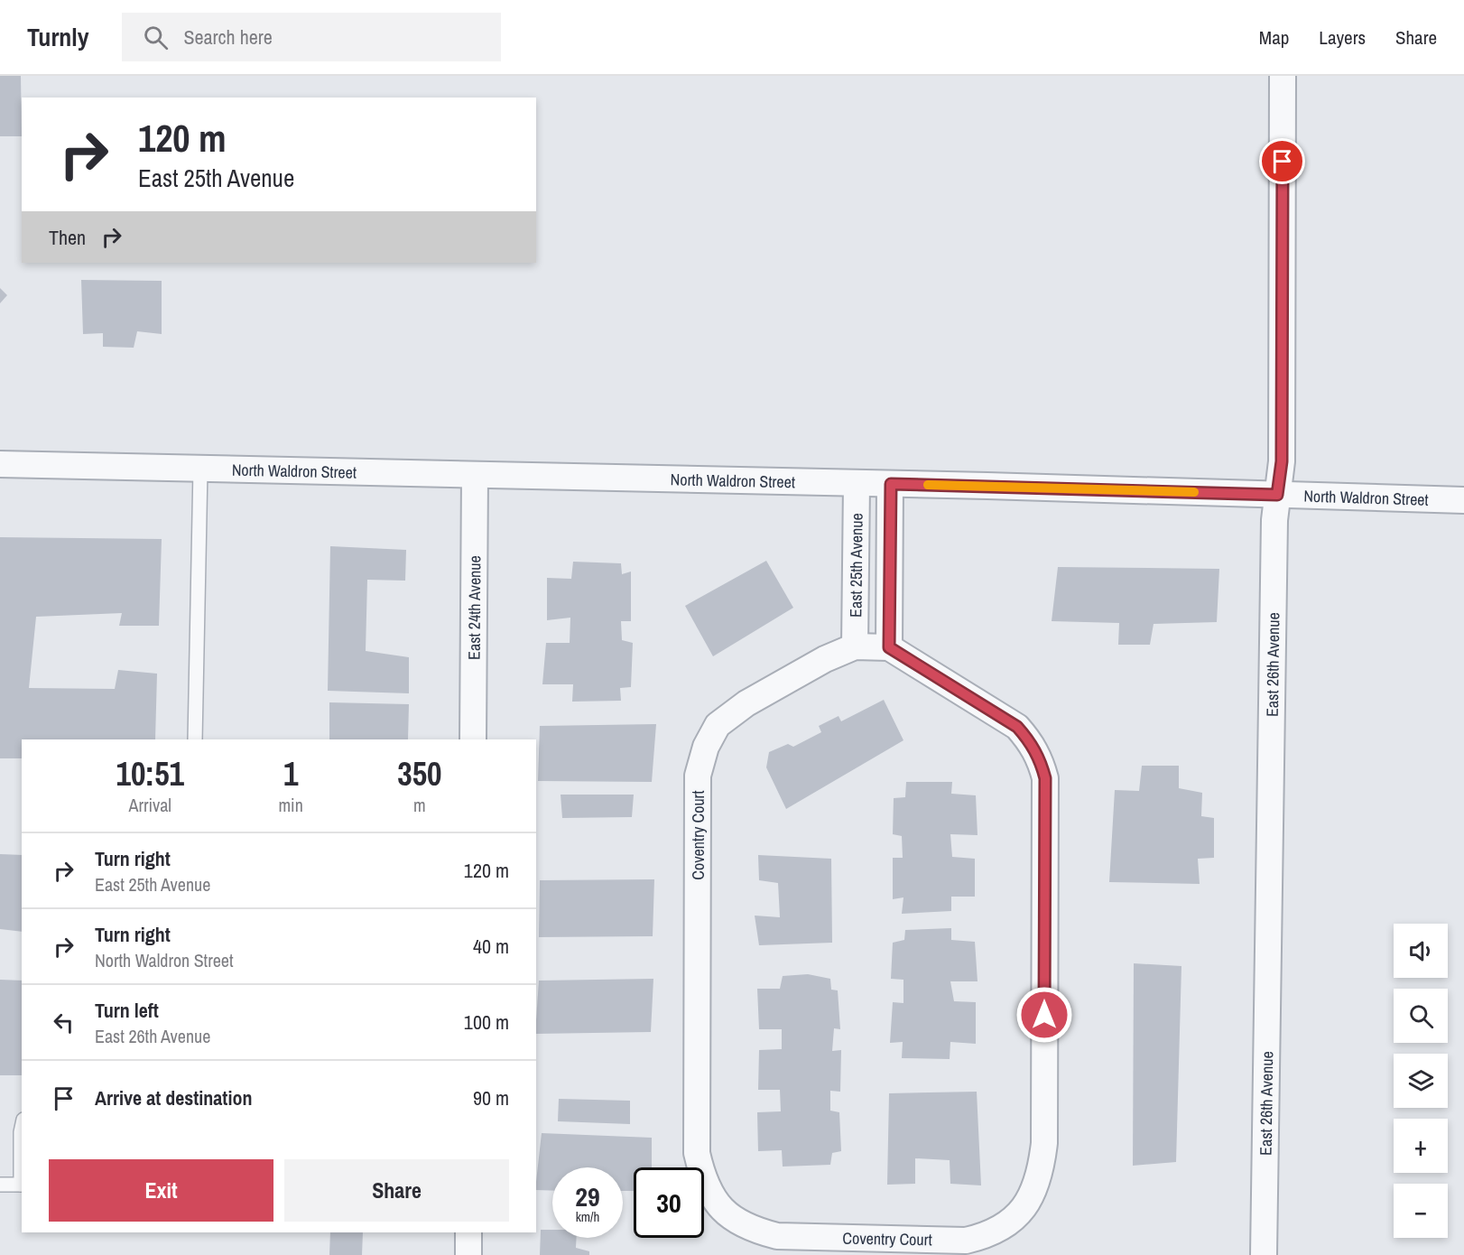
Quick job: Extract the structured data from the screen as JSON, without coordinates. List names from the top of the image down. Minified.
{"streets":{"street":["North Waldron Street","East 25th Avenue","East 24th Avenue","East 26th Avenue","Coventry Court"]},"crossings":[["North Waldron Street","East 25th Avenue"],["North Waldron Street","East 24th Avenue"],["North Waldron Street","East 26th Avenue"],["East 25th Avenue","Coventry Court"]],"page":{"header":"Turnly","search":"Search here","nav":["Map","Layers","Share"],"turn":["120 m","East 25th Avenue"],"then":"Then","eta":["10:51","Arrival","1","min","350","m"],"list":[{"name":"Turn right","note":"East 25th Avenue","value":"120 m"},{"name":"Turn right","note":"North Waldron Street","value":"40 m"},{"name":"Turn left","note":"East 26th Avenue","value":"100 m"},{"name":"Arrive at destination","value":"90 m"}],"map_buttons":["+","−"],"buttons":["Exit","Share"],"speed":"29 km/h","limit":"30"}}
